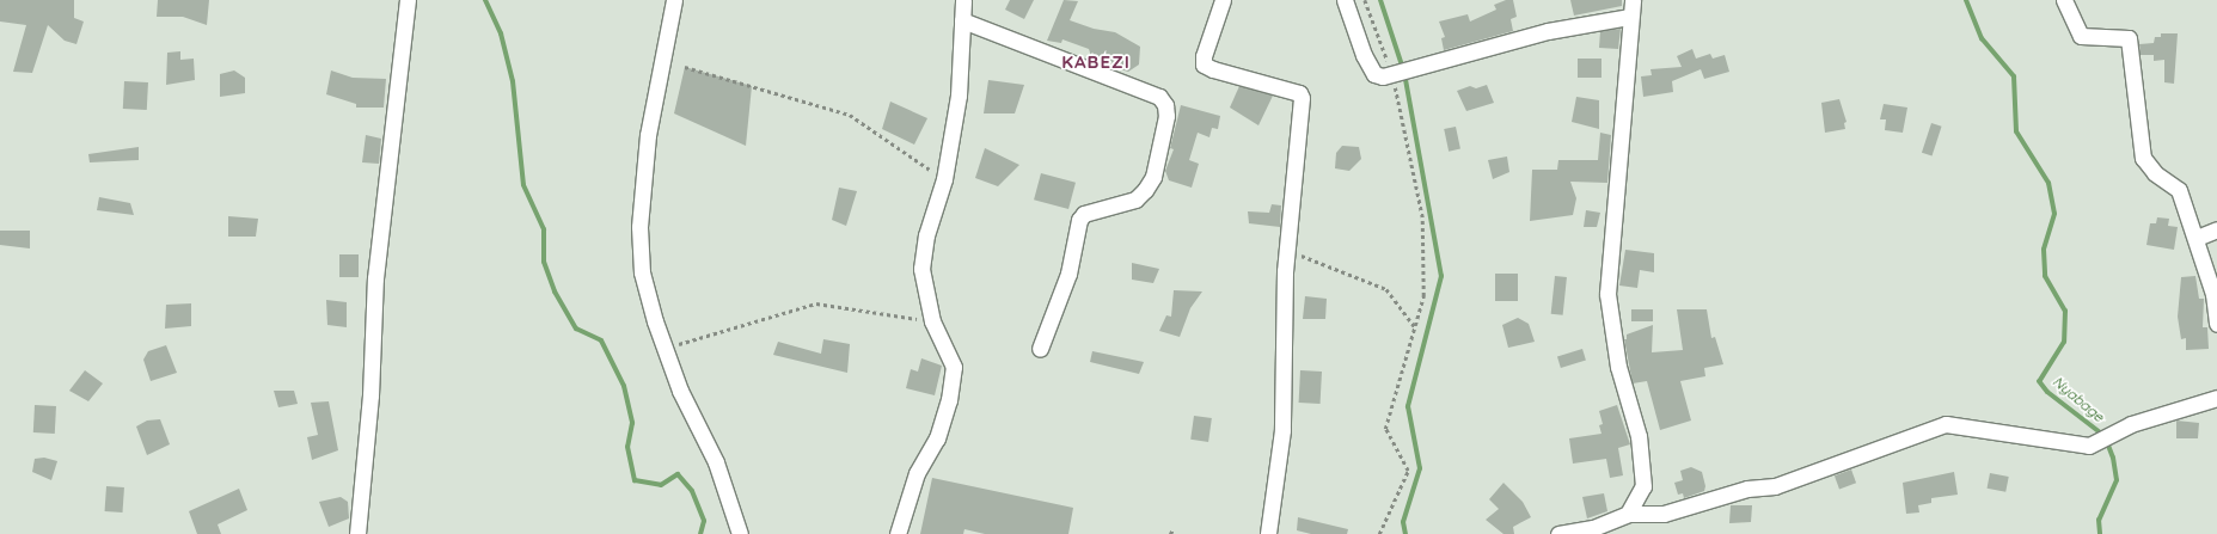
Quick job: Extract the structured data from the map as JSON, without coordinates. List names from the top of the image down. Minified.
{"districts":["KABEZI"],"water":["Nyabage"]}
